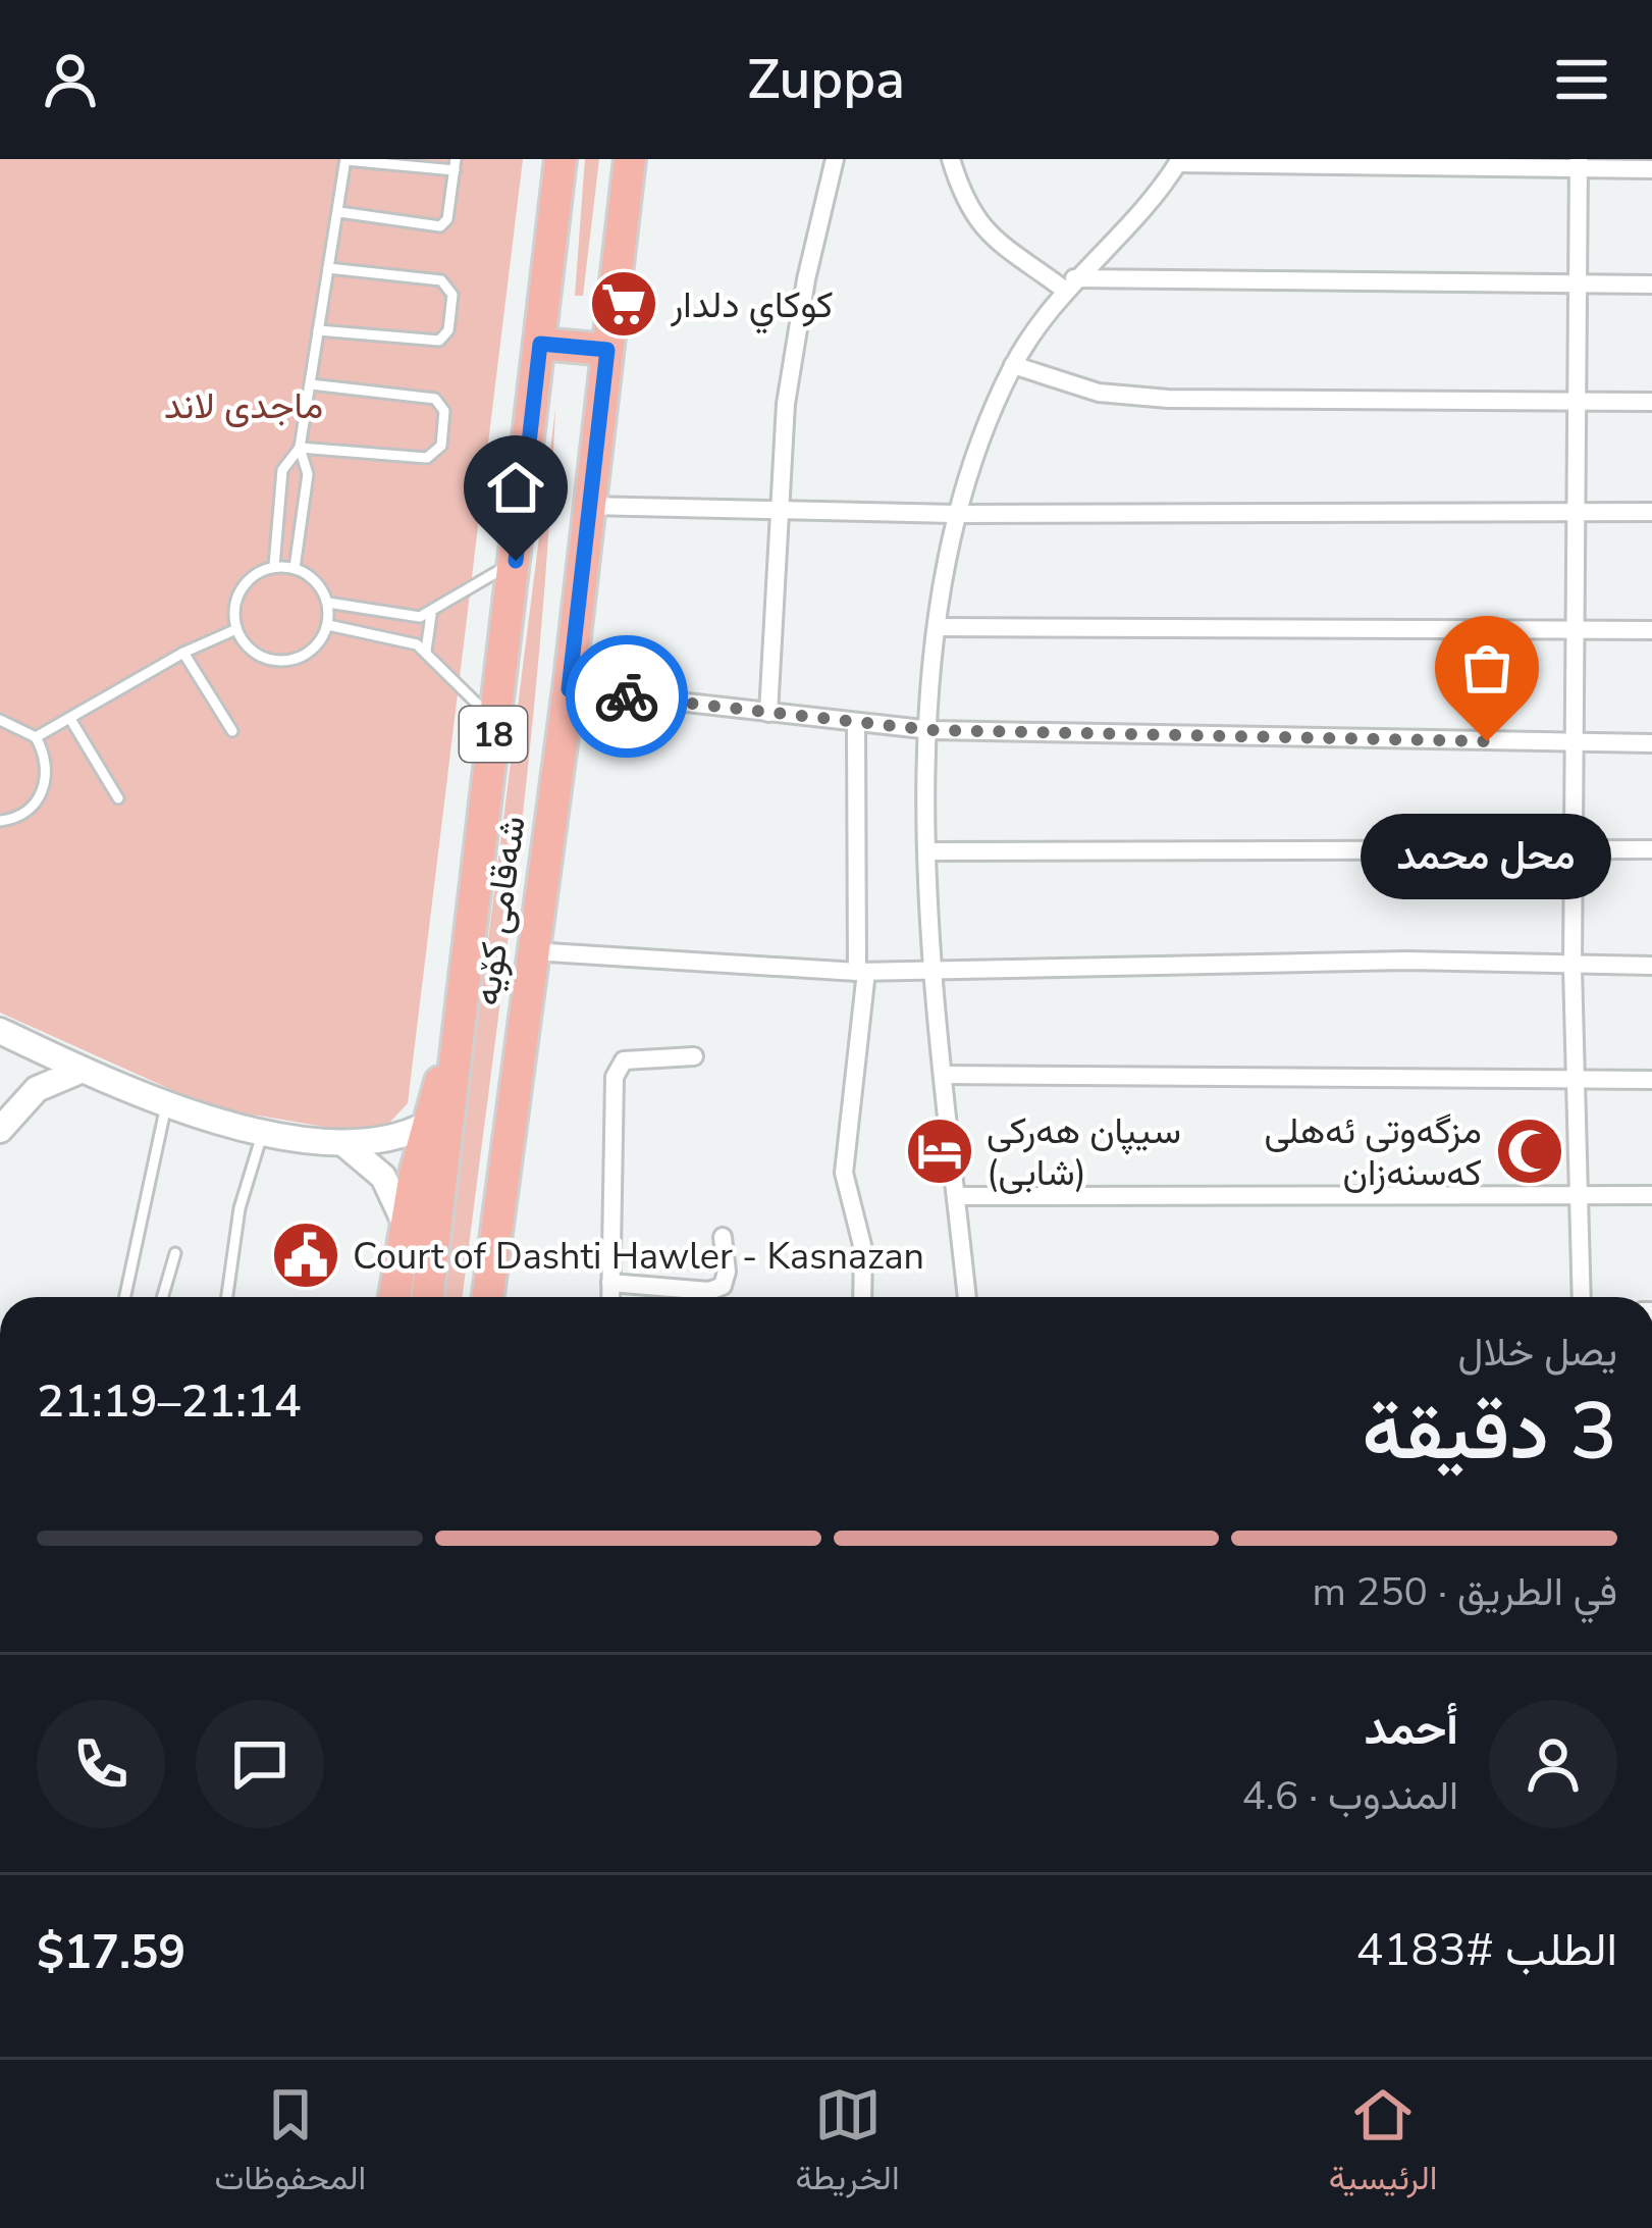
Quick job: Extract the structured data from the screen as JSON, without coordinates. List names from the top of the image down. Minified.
{"streets":{"highway":["18","شەقامی کۆیە"]},"parks":["ماجدی لاند"],"places":{"supermarket":["كوكاي دلدار"],"other":["محل محمد"],"hotel":["سیپان هەرکی (شابی)"],"mosque":["مزگەوتی ئەهلی کەسنەزان"],"public building":["Court of Dashti Hawler - Kasnazan"]},"page":{"header":"Zuppa","bubble":"محل محمد","heading":["3 دقيقة","يصل خلال","21:14–21:19"],"panel":["أحمد","المندوب · 4.6","الطلب #4183","$17.59"],"bar":"في الطريق · 250 m","tabs":["الرئيسية","الخريطة","المحفوظات"]}}
